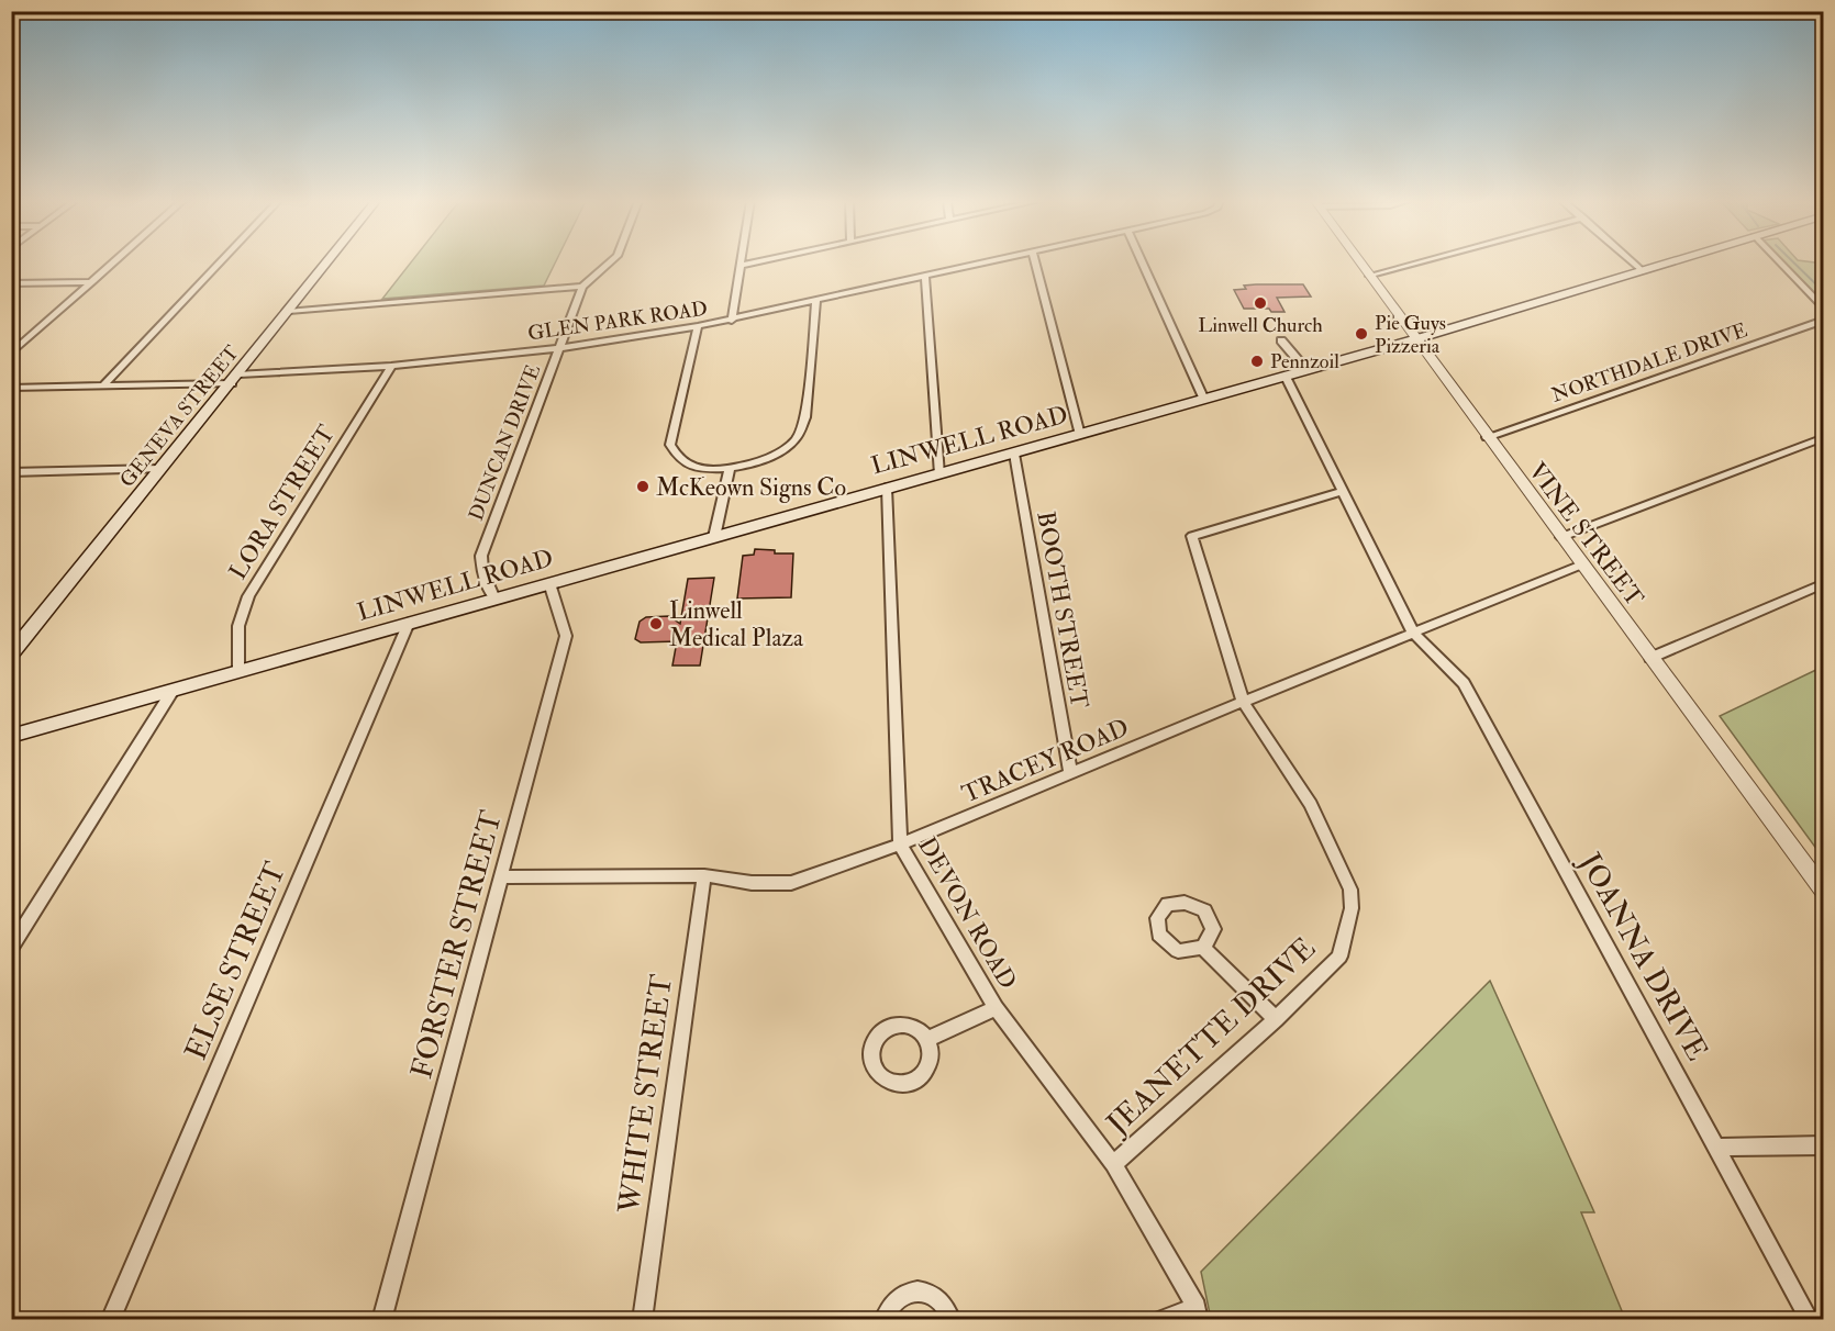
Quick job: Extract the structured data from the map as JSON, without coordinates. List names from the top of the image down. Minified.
{"streets":{"main road":["GENEVA STREET","LINWELL ROAD"],"street":["GLEN PARK ROAD","NORTHDALE DRIVE","DUNCAN DRIVE","LORA STREET","VINE STREET","BOOTH STREET","TRACEY ROAD","DEVON ROAD","FORSTER STREET","JOANNA DRIVE","ELSE STREET","JEANETTE DRIVE","WHITE STREET"]},"crossings":[["GLEN PARK ROAD","GENEVA STREET"],["GLEN PARK ROAD","DUNCAN DRIVE"],["GLEN PARK ROAD","LORA STREET"],["NORTHDALE DRIVE","VINE STREET"],["LINWELL ROAD","DUNCAN DRIVE"],["LINWELL ROAD","LORA STREET"],["LINWELL ROAD","VINE STREET"],["LINWELL ROAD","BOOTH STREET"],["LINWELL ROAD","DEVON ROAD"],["LINWELL ROAD","FORSTER STREET"],["LINWELL ROAD","JOANNA DRIVE"],["LINWELL ROAD","ELSE STREET"],["VINE STREET","TRACEY ROAD"],["BOOTH STREET","TRACEY ROAD"],["TRACEY ROAD","DEVON ROAD"],["TRACEY ROAD","FORSTER STREET"],["TRACEY ROAD","JOANNA DRIVE"],["TRACEY ROAD","JEANETTE DRIVE"],["TRACEY ROAD","WHITE STREET"],["DEVON ROAD","JEANETTE DRIVE"],["JOANNA DRIVE","JEANETTE DRIVE"]],"places":["Linwell Church","Pie Guys Pizzeria","Pennzoil","McKeown Signs Co","Linwell Medical Plaza"]}
